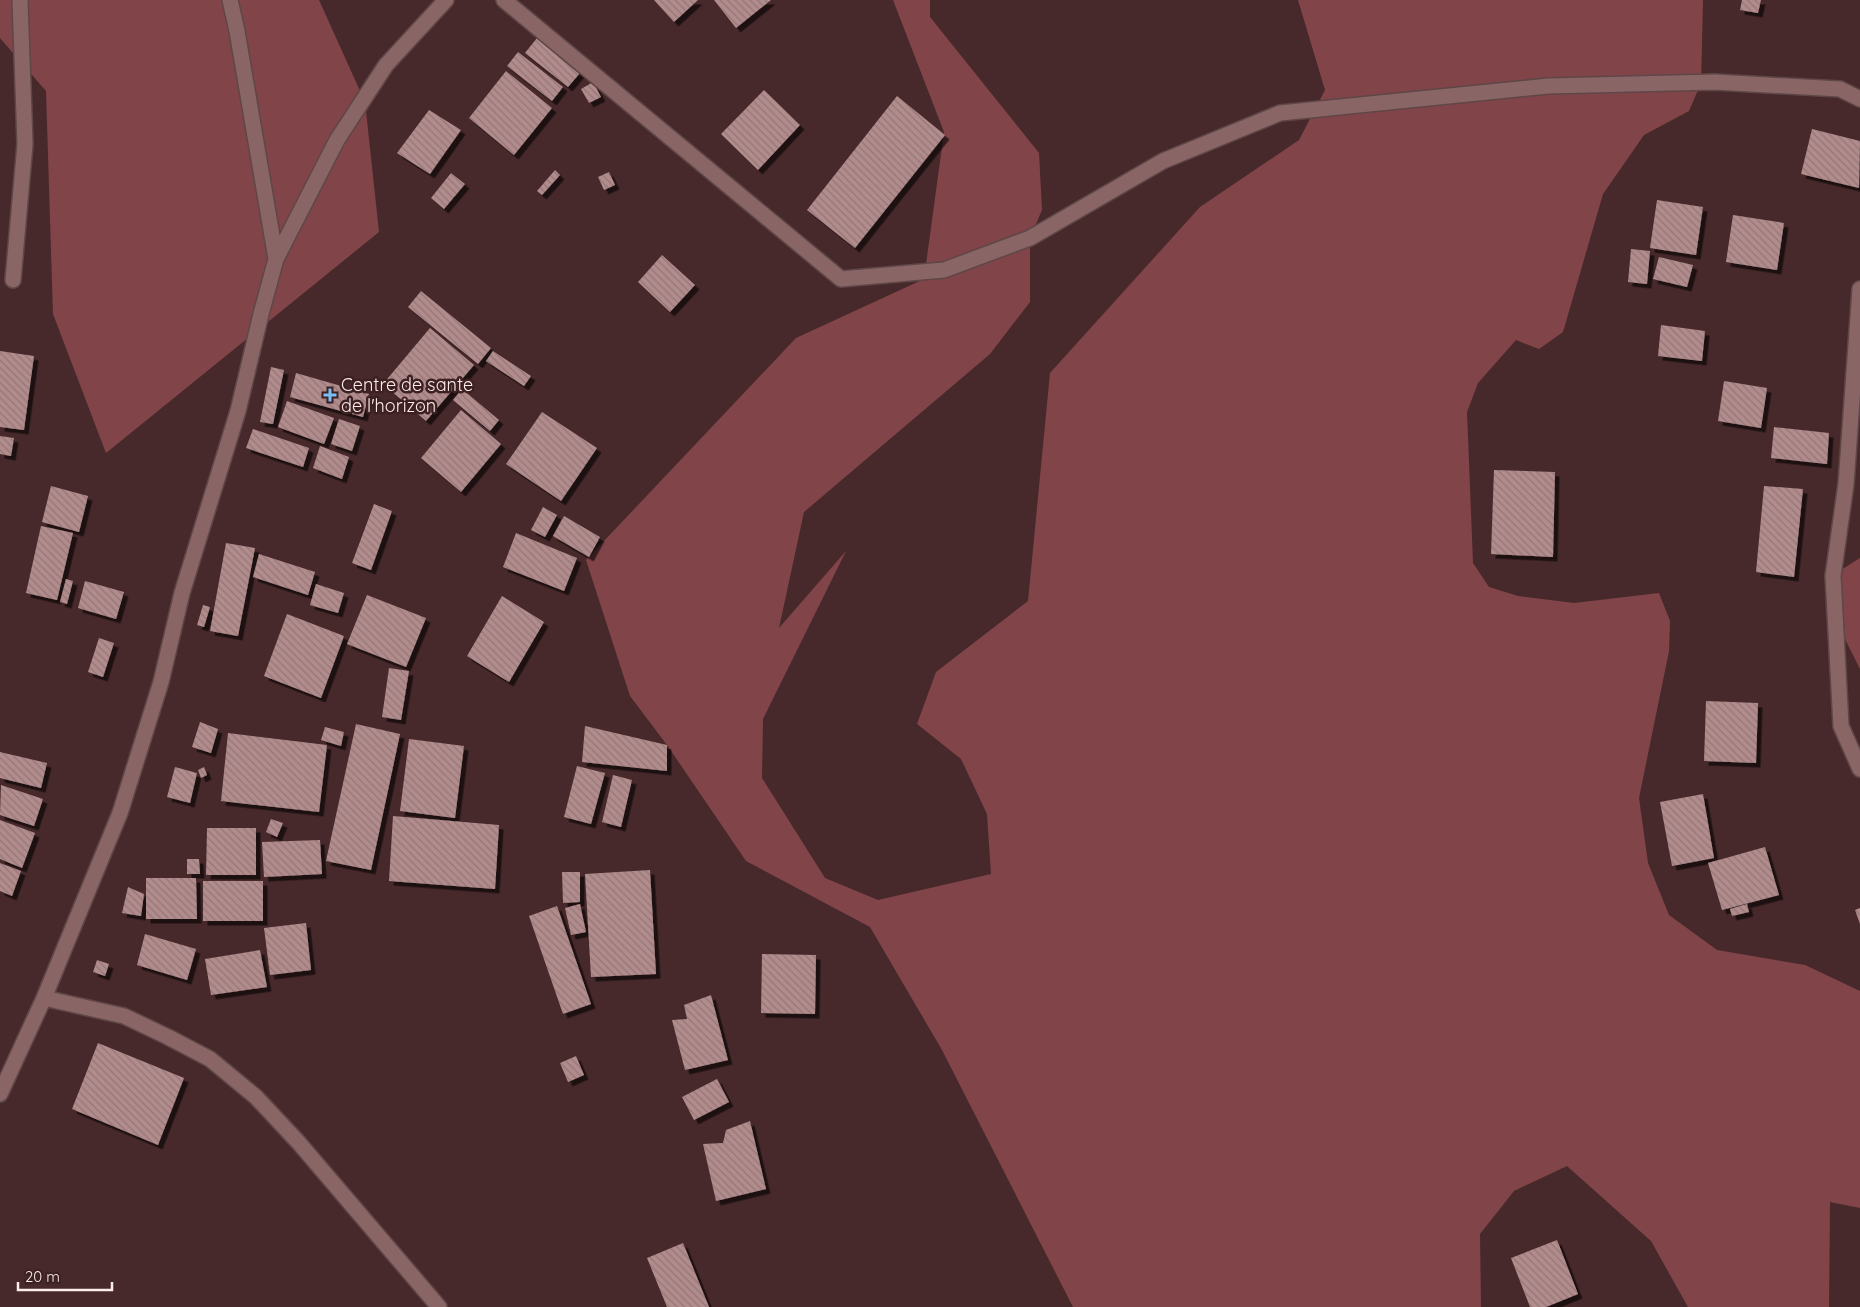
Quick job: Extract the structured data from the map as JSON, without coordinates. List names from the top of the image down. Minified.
{"places":{"health":["Centre de sante de l'horizon"]},"scale_bar":"20 m"}
